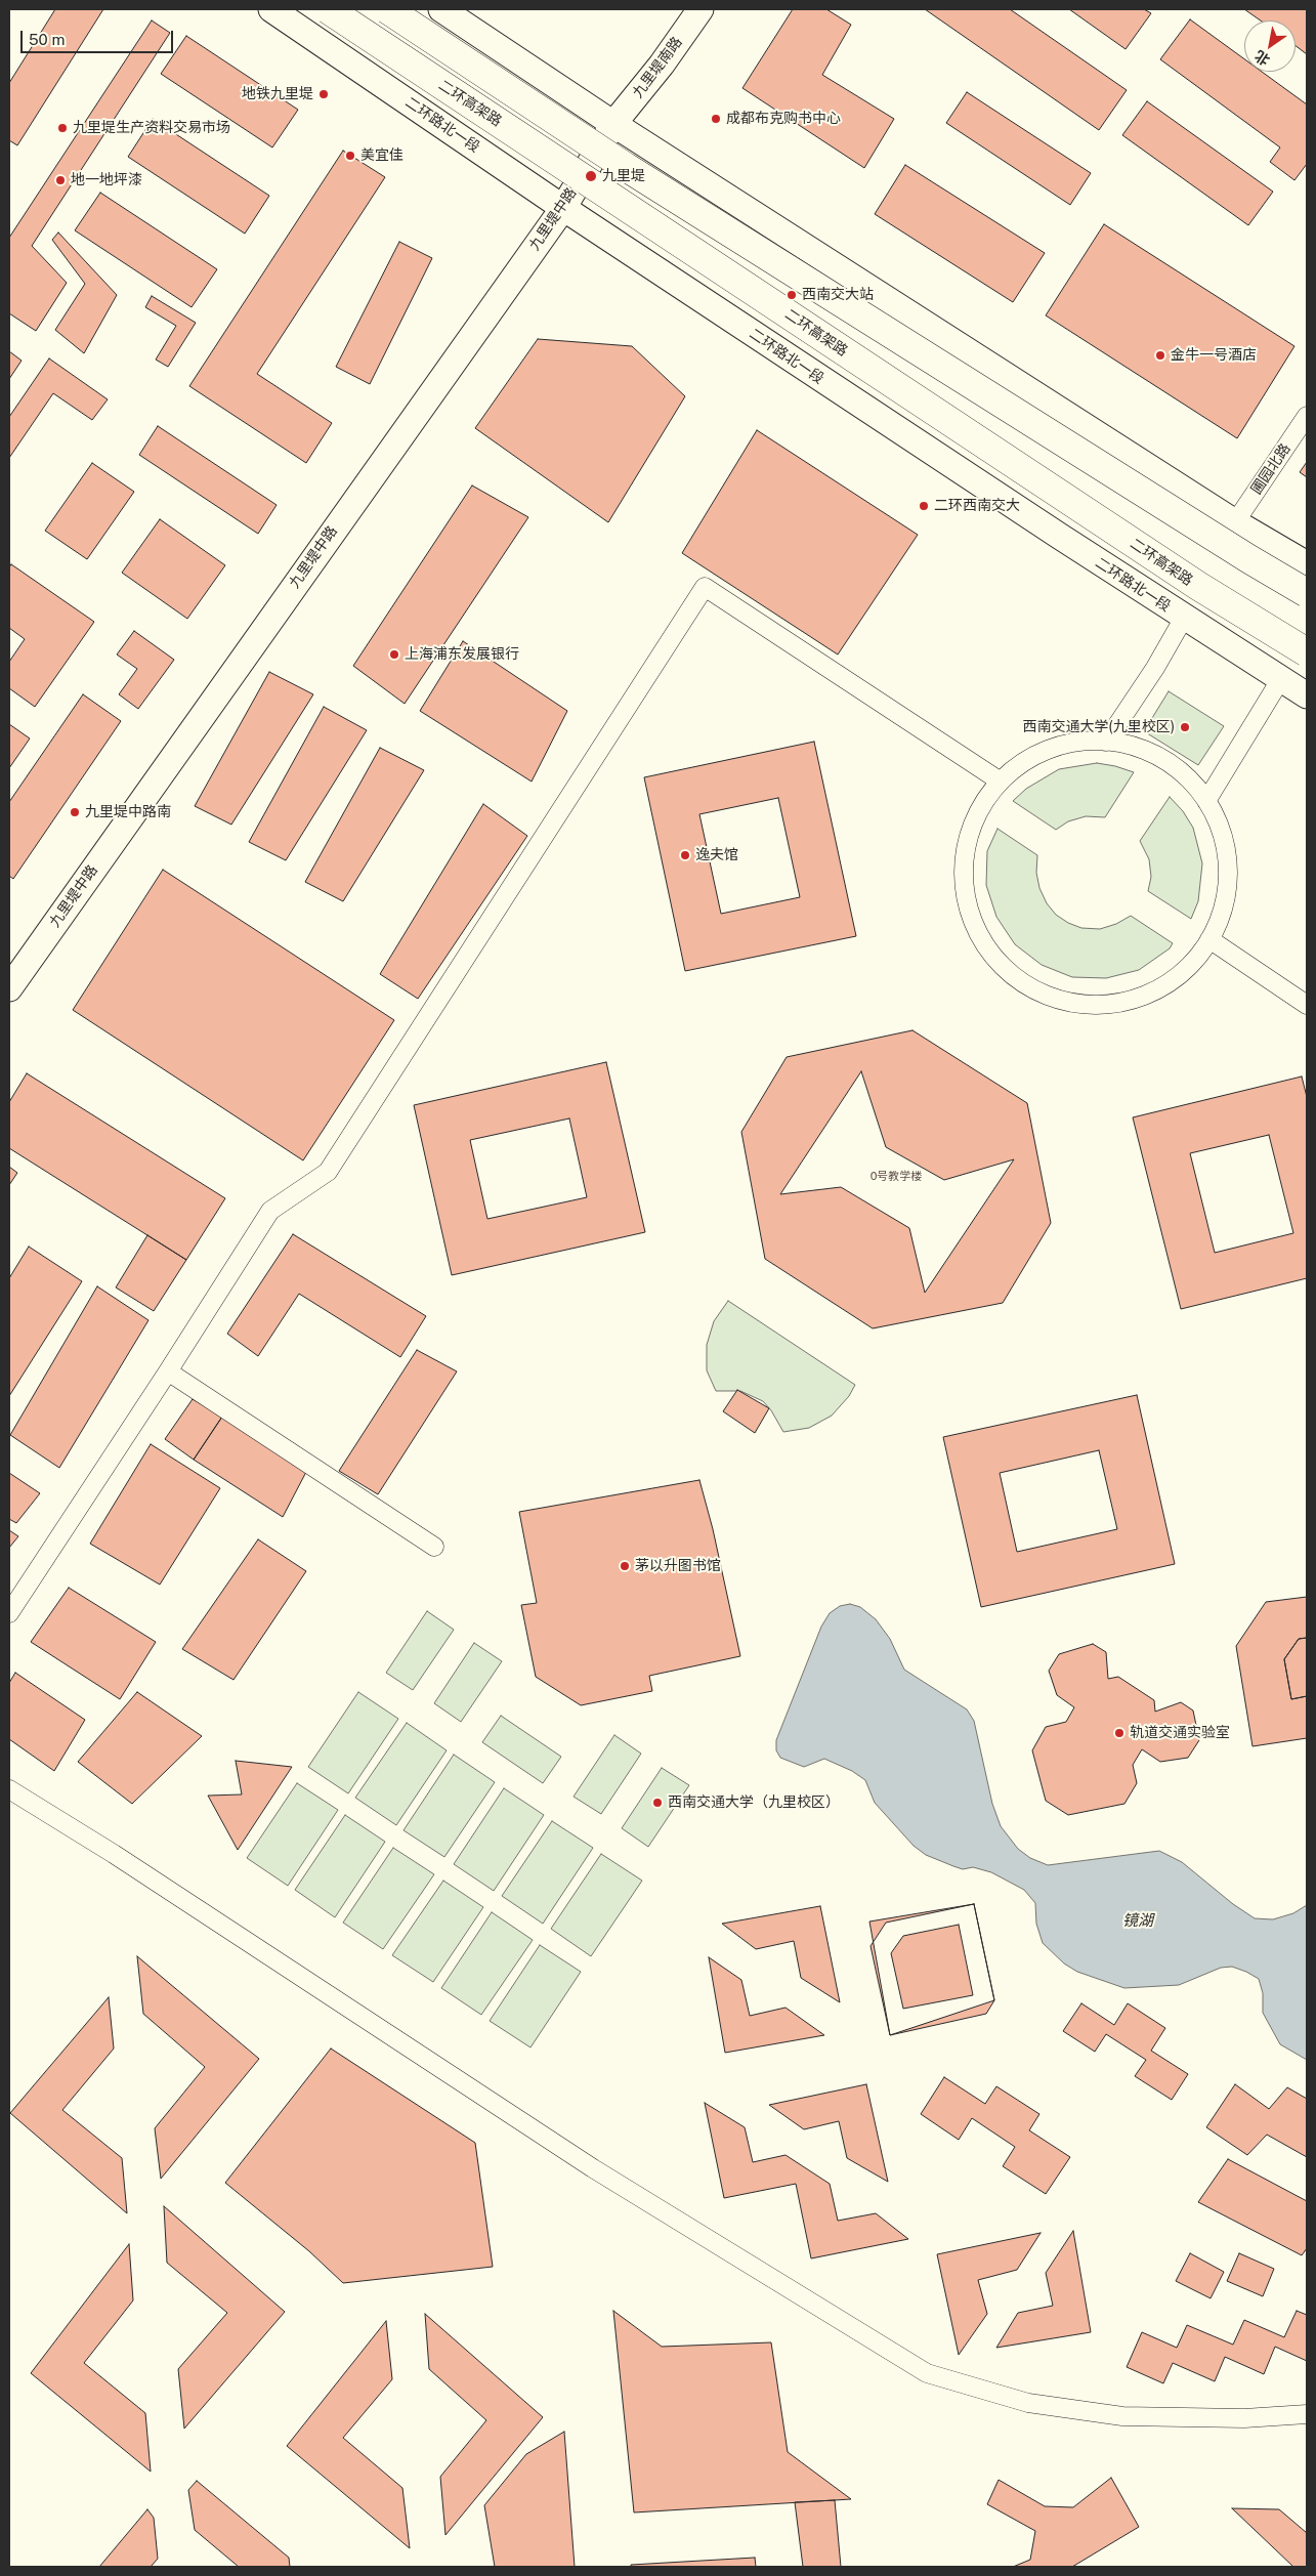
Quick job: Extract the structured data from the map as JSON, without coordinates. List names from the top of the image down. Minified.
{"streets":{"highway":["二环高架路"],"main road":["九里堤南路","二环路北一段","九里堤中路"],"street":["圃园北路"]},"crossings":[["九里堤南路","九里堤中路"],["二环路北一段","九里堤中路"]],"water":["镜湖"],"places":["地铁九里堤","成都布克购书中心","九里堤生产资料交易市场","美宜佳","九里堤","地一地坪漆","西南交大站","金牛一号酒店","二环西南交大","上海浦东发展银行","西南交通大学(九里校区)","九里堤中路南","逸夫馆","茅以升图书馆","轨道交通实验室","西南交通大学（九里校区）"],"house_numbers":["0号教学楼"],"scale_bar":"50 m","north":"bottom left"}
